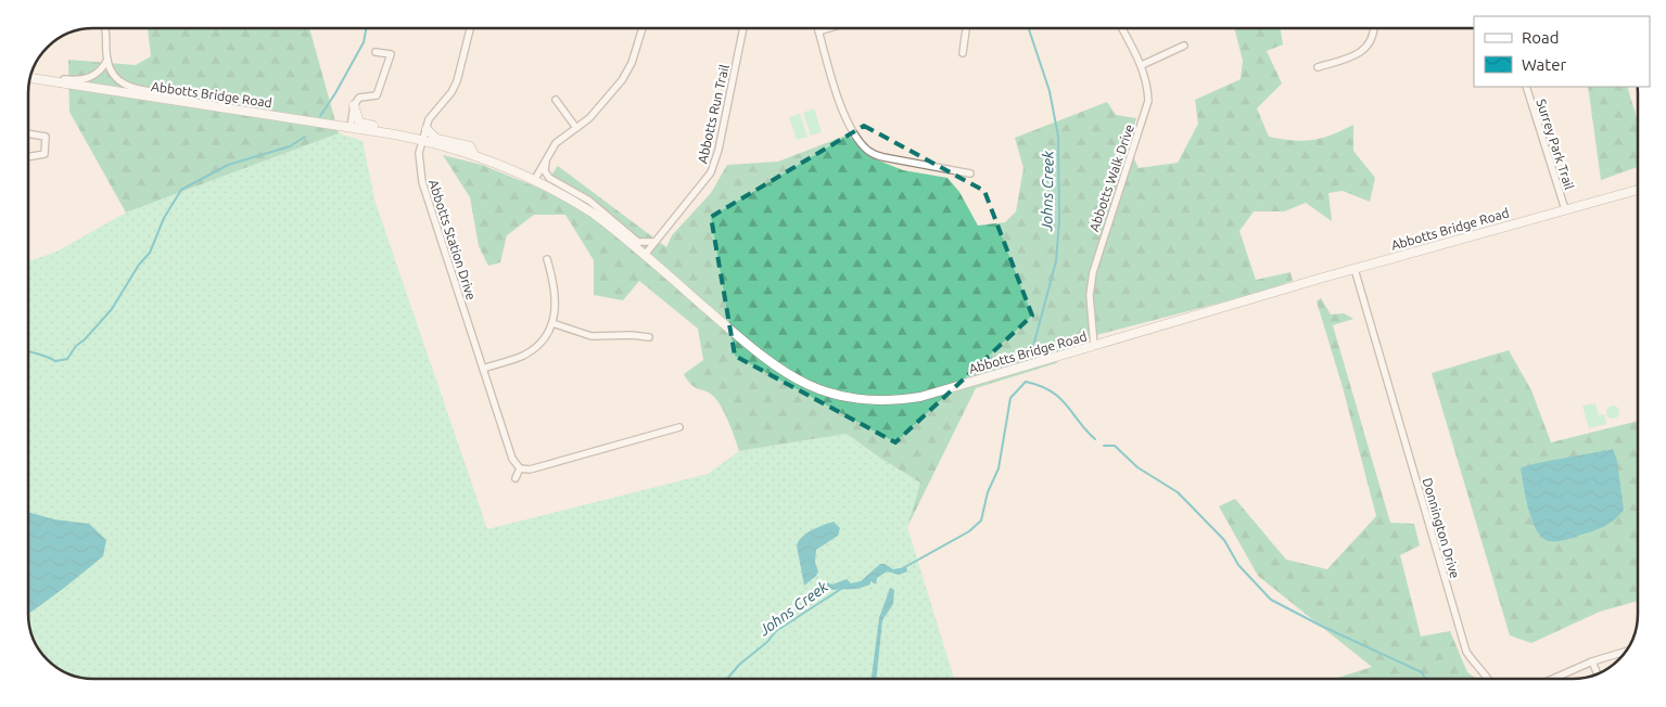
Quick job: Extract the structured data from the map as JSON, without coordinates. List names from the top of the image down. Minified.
{"streets":{"main road":["Abbotts Bridge Road"],"street":["Abbotts Run Trail","Surrey Park Trail","Abbotts Walk Drive","Abbotts Station Drive","Donnington Drive"]},"crossings":[["Abbotts Bridge Road","Abbotts Run Trail"],["Abbotts Bridge Road","Surrey Park Trail"],["Abbotts Bridge Road","Abbotts Walk Drive"],["Abbotts Bridge Road","Abbotts Station Drive"],["Abbotts Bridge Road","Donnington Drive"]],"water":["Johns Creek"],"legend":["Road","Water"]}
